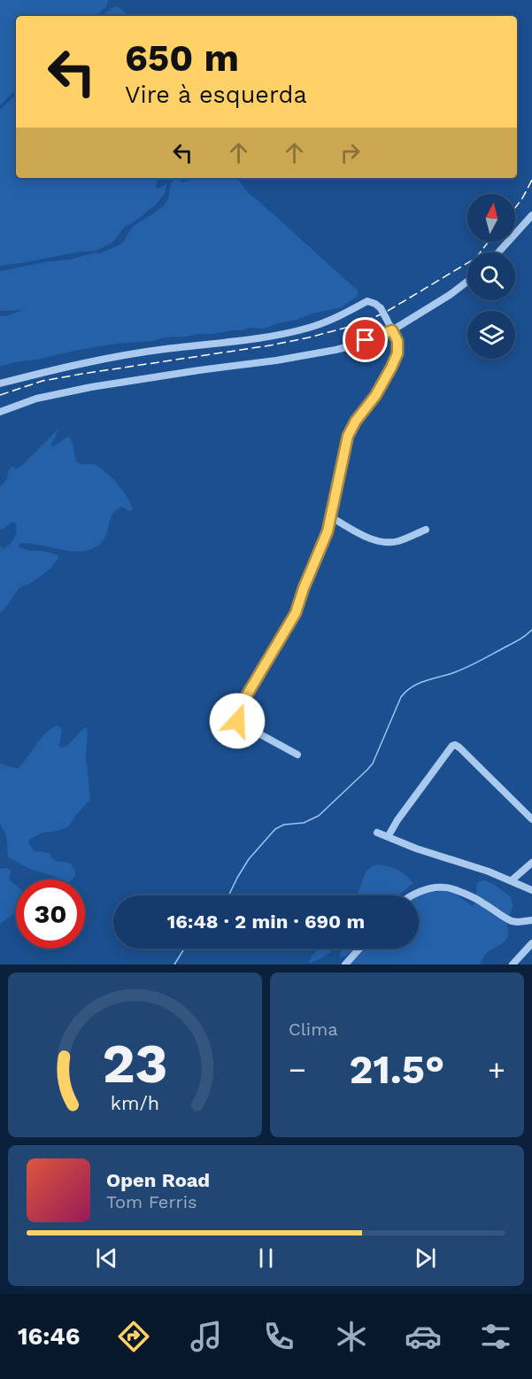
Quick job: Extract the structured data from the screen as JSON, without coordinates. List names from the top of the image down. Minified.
{"north":"top","page":{"turn":["650 m","Vire à esquerda"],"limit":"30","trip":"16:48 · 2 min · 690 m","tile":"Clima","heat":["−","21.5°","+"],"song":["Open Road","Tom Ferris"],"tabs":"16:46","gauge":["23","km/h"]}}
